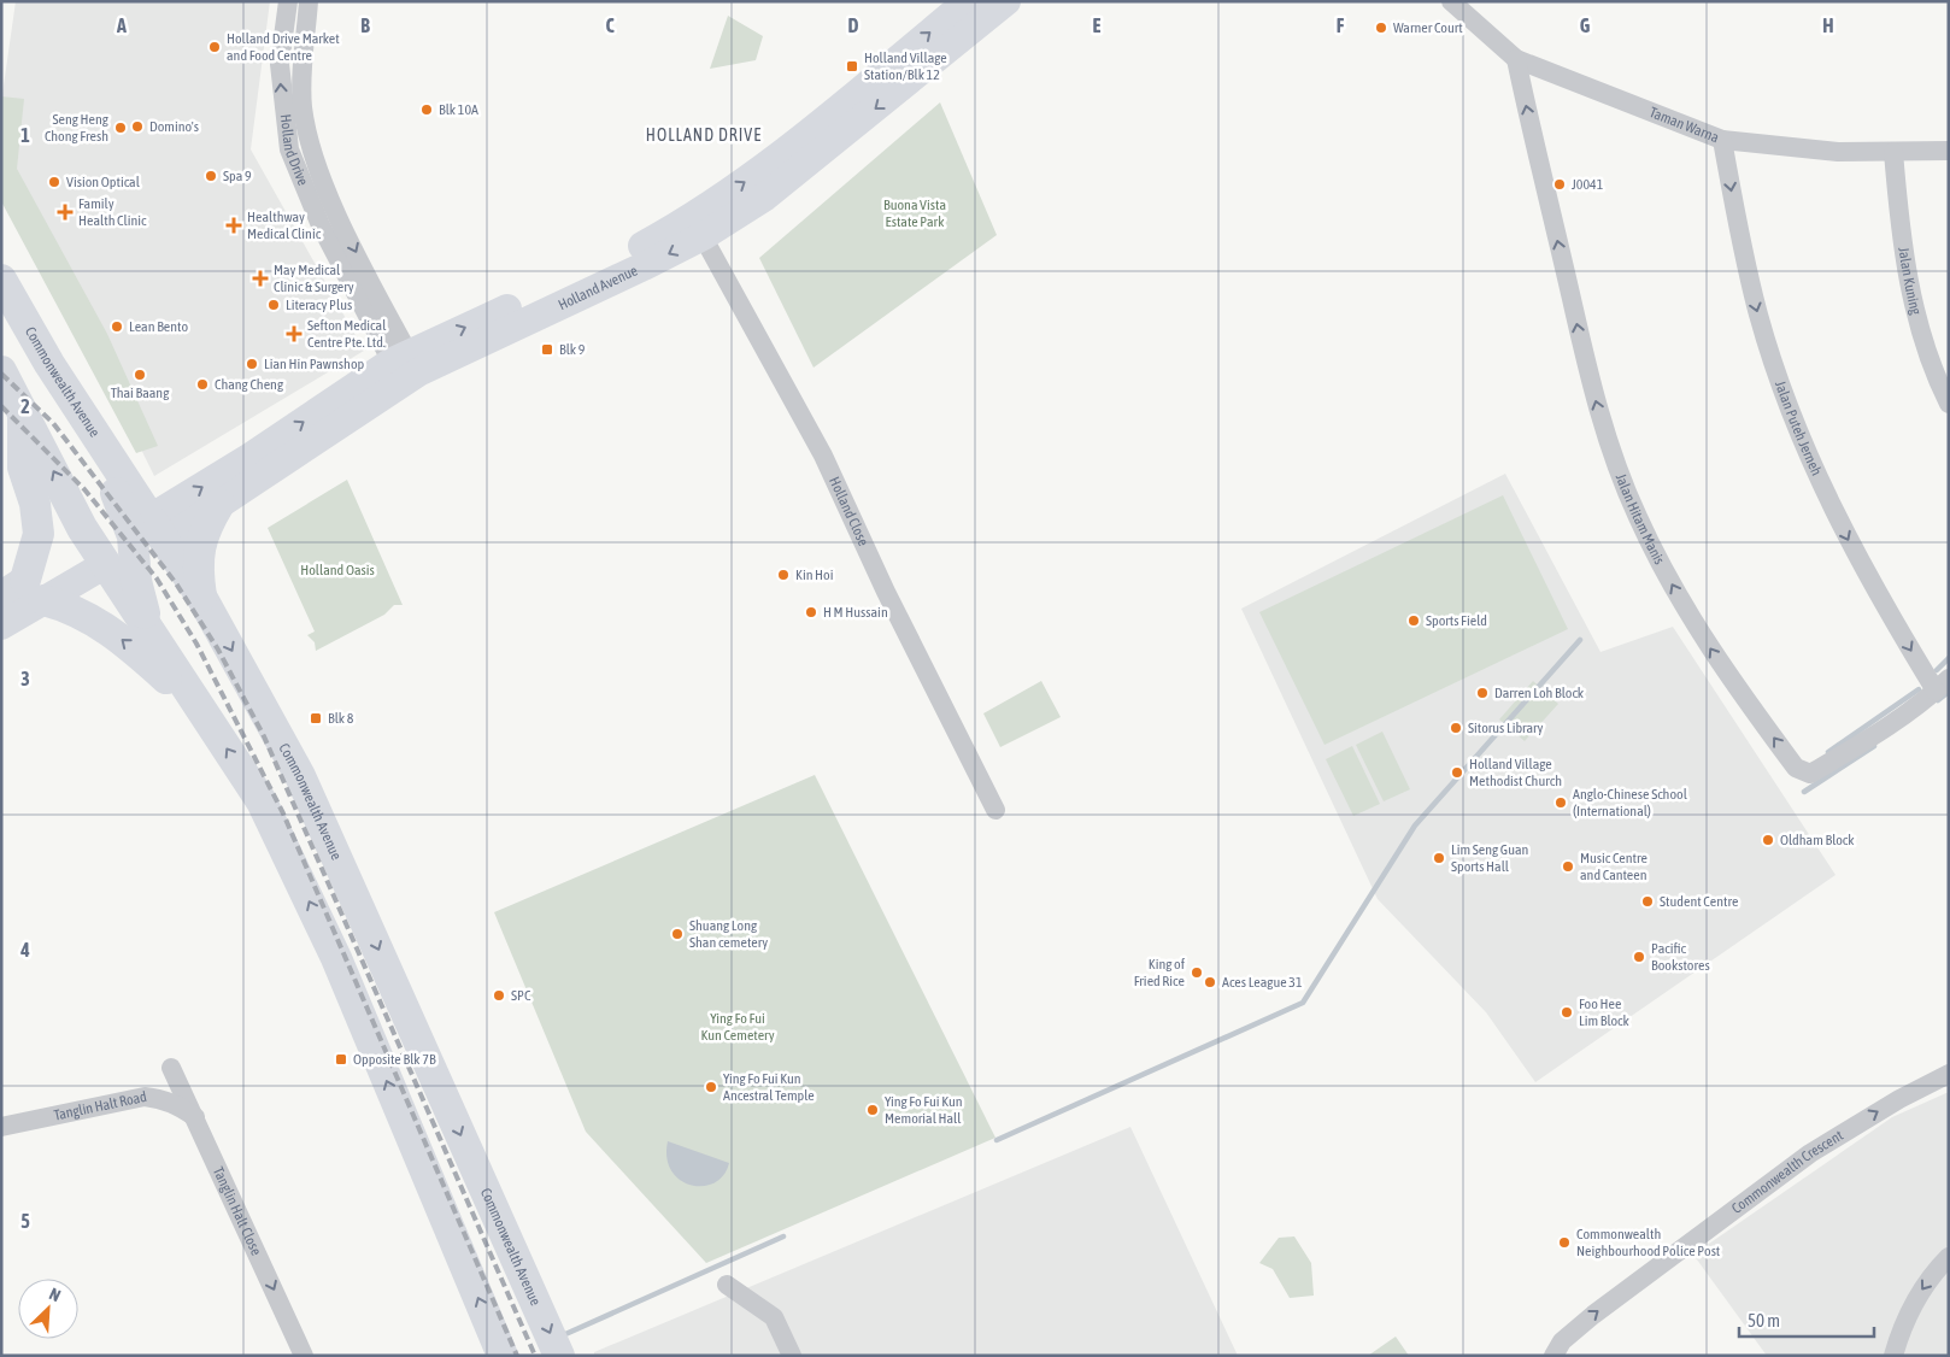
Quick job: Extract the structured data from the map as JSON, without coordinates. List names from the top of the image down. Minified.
{"streets":{"main road":["Commonwealth Avenue"],"street":["Taman Warna","Holland Drive","Jalan Kuning","Holland Avenue","Jalan Puteh Jerneh","Holland Close","Jalan Hitam Manis","Tanglin Halt Road","Commonwealth Crescent","Tanglin Halt Close"]},"crossings":[["Taman Warna","Jalan Kuning"],["Taman Warna","Jalan Puteh Jerneh"],["Taman Warna","Jalan Hitam Manis"],["Holland Drive","Holland Avenue"],["Holland Avenue","Commonwealth Avenue"],["Holland Avenue","Holland Close"],["Jalan Puteh Jerneh","Jalan Hitam Manis"],["Tanglin Halt Road","Tanglin Halt Close"]],"one_way":["Jalan Puteh Jerneh","Commonwealth Crescent","Tanglin Halt Close"],"districts":["HOLLAND DRIVE"],"parks":["Buona Vista Estate Park","Holland Oasis","Ying Fo Fui Kun Cemetery"],"places":{"other":["Warner Court","Holland Drive Market and Food Centre","Blk 10A","Domino's","Seng Heng Chong Fresh","Spa 9","Vision Optical","J0041","Literacy Plus","Lean Bento","Lian Hin Pawnshop","Thai Baang","Chang Cheng","Kin Hoi","H M Hussain","Sports Field","Darren Loh Block","Sitorus Library","Holland Village Methodist Church","Anglo-Chinese School (International)","Oldham Block","Lim Seng Guan Sports Hall","Music Centre and Canteen","Student Centre","Shuang Long Shan cemetery","Pacific Bookstores","King of Fried Rice","Aces League 31","SPC","Foo Hee Lim Block","Ying Fo Fui Kun Ancestral Temple","Ying Fo Fui Kun Memorial Hall","Commonwealth Neighbourhood Police Post"],"transit":["Holland Village Station/Blk 12","Blk 9","Blk 8","Opposite Blk 7B"],"health":["Family Health Clinic","Healthway Medical Clinic","May Medical Clinic & Surgery","Sefton Medical Centre Pte. Ltd."]},"scale_bar":"50 m","north":"top right","grid":{"columns":["A","B","C","D","E","F","G","H"],"rows":["1","2","3","4","5"]}}
